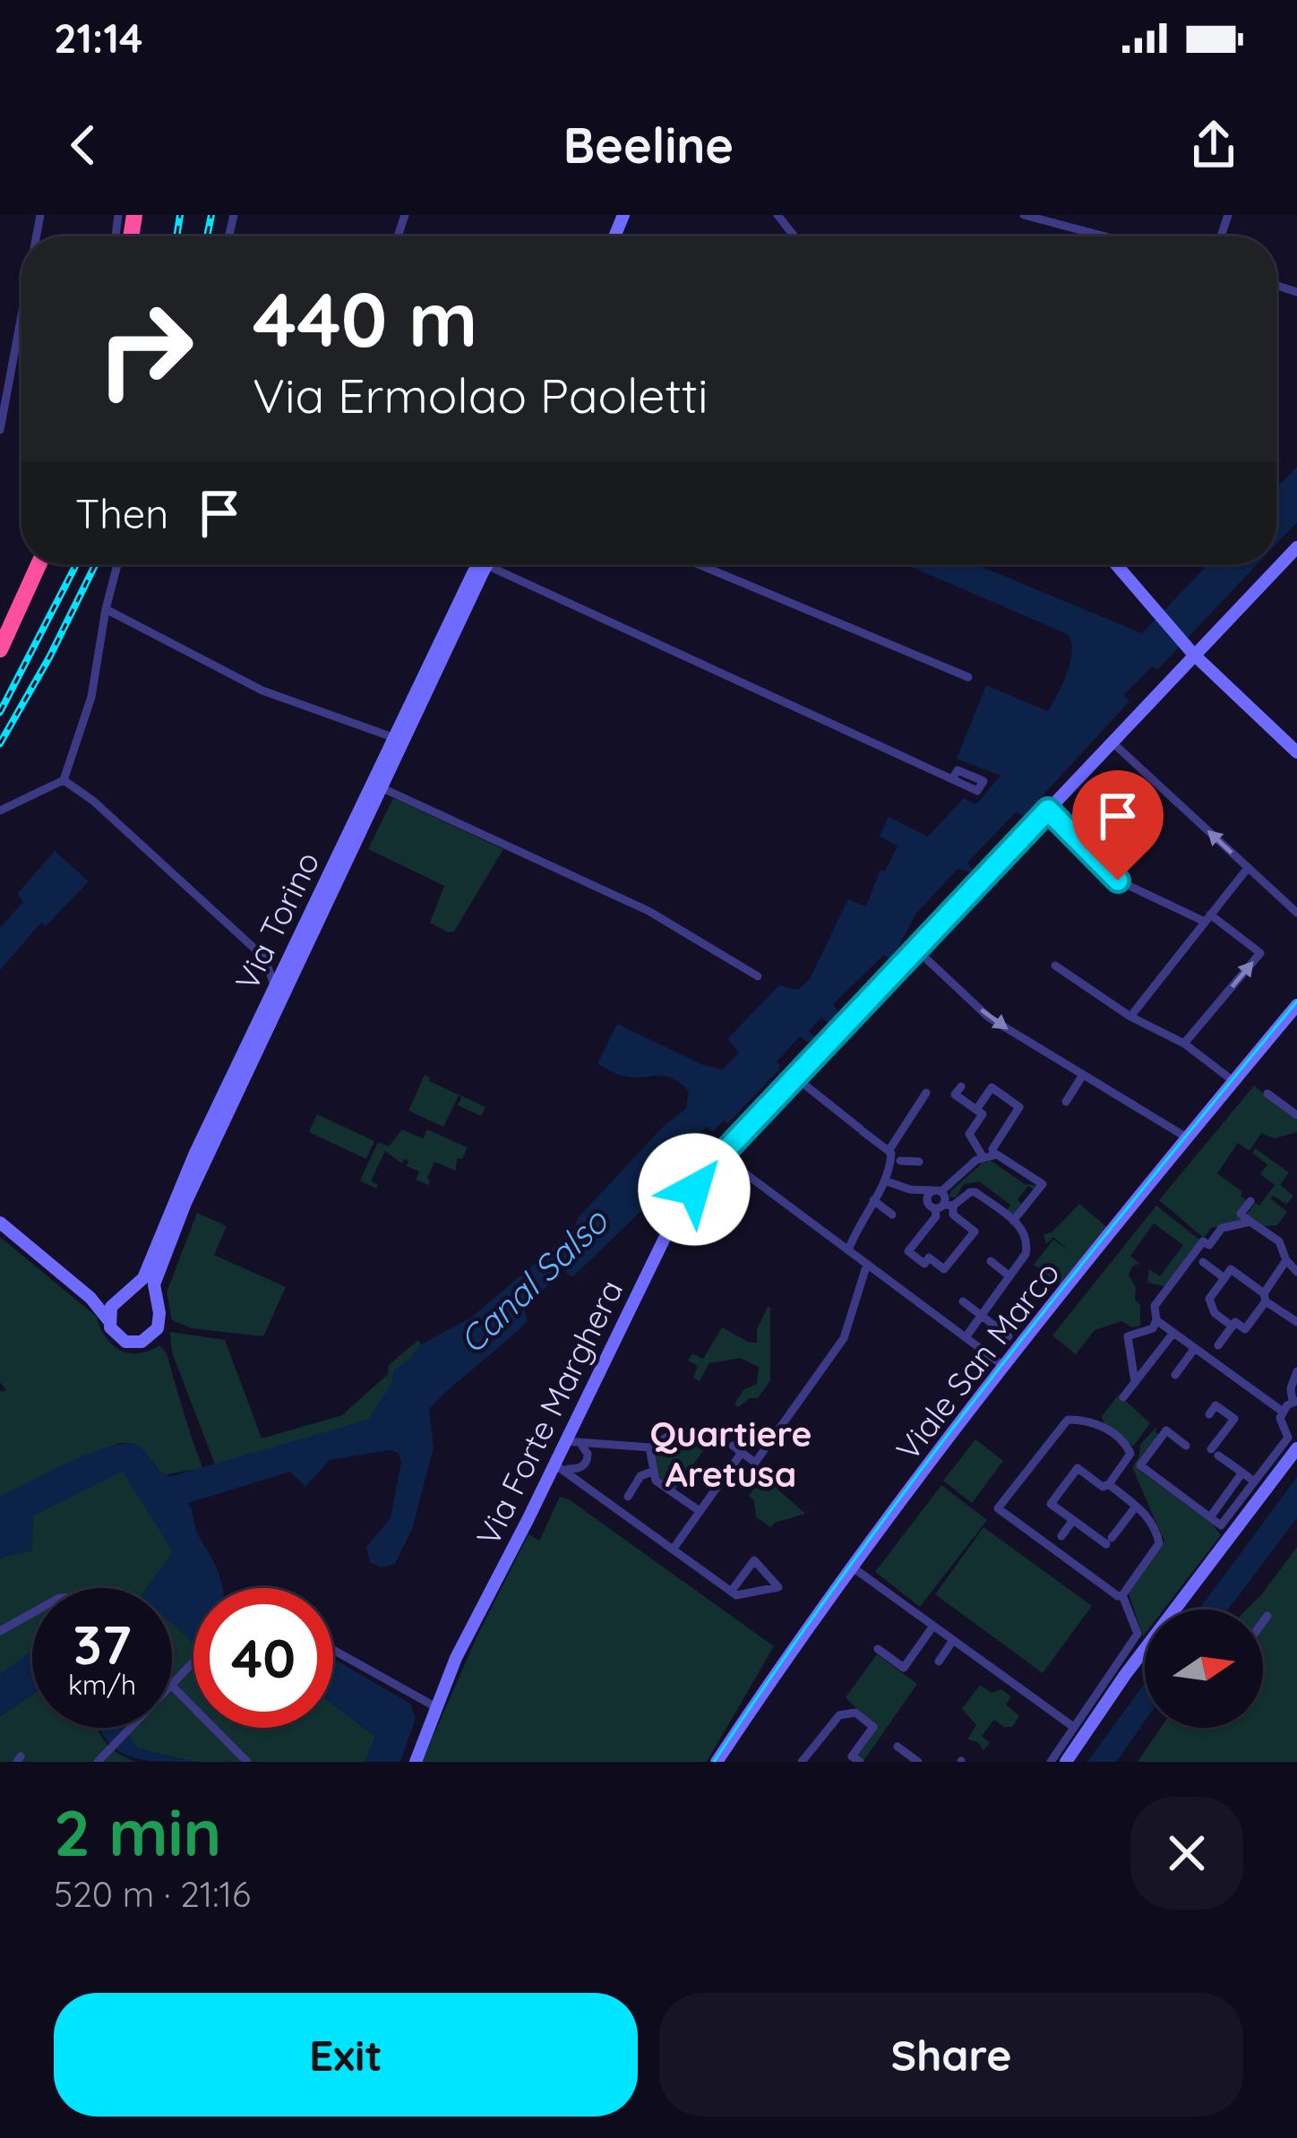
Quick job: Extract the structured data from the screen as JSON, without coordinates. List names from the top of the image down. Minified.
{"streets":{"street":["Via Torino","Viale San Marco","Via Forte Marghera"]},"districts":["Quartiere Aretusa"],"water":["Canal Salso"],"north":"right","page":{"status":"21:14","header":"Beeline","turn":["440 m","Via Ermolao Paoletti"],"then":"Then","speed":"37 km/h","limit":"40","heading":["2 min","520 m · 21:16"],"buttons":["Exit","Share"]}}
